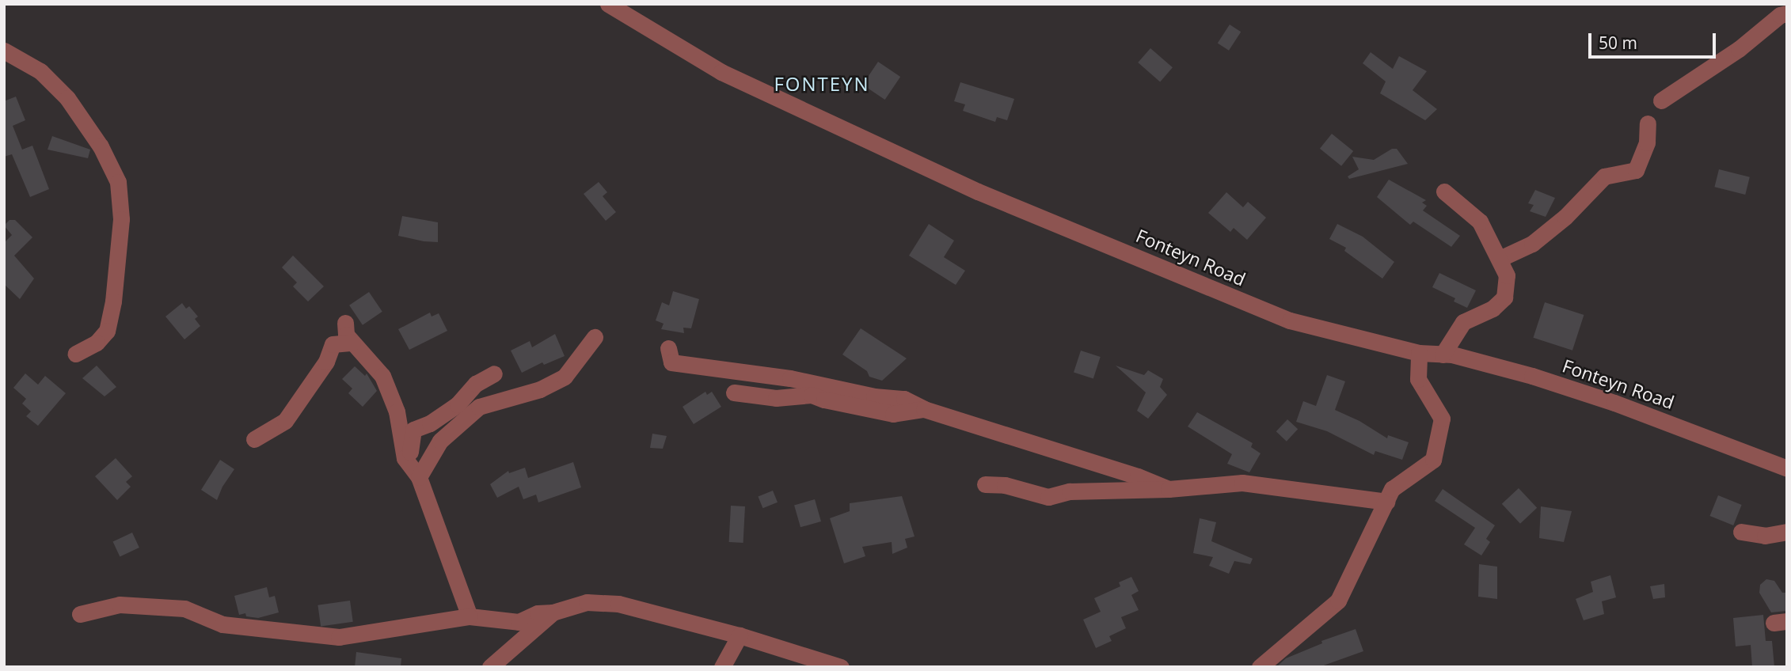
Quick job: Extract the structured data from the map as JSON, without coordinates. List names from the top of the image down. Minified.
{"streets":{"street":["Fonteyn Road"]},"districts":["FONTEYN"],"scale_bar":"50 m"}
